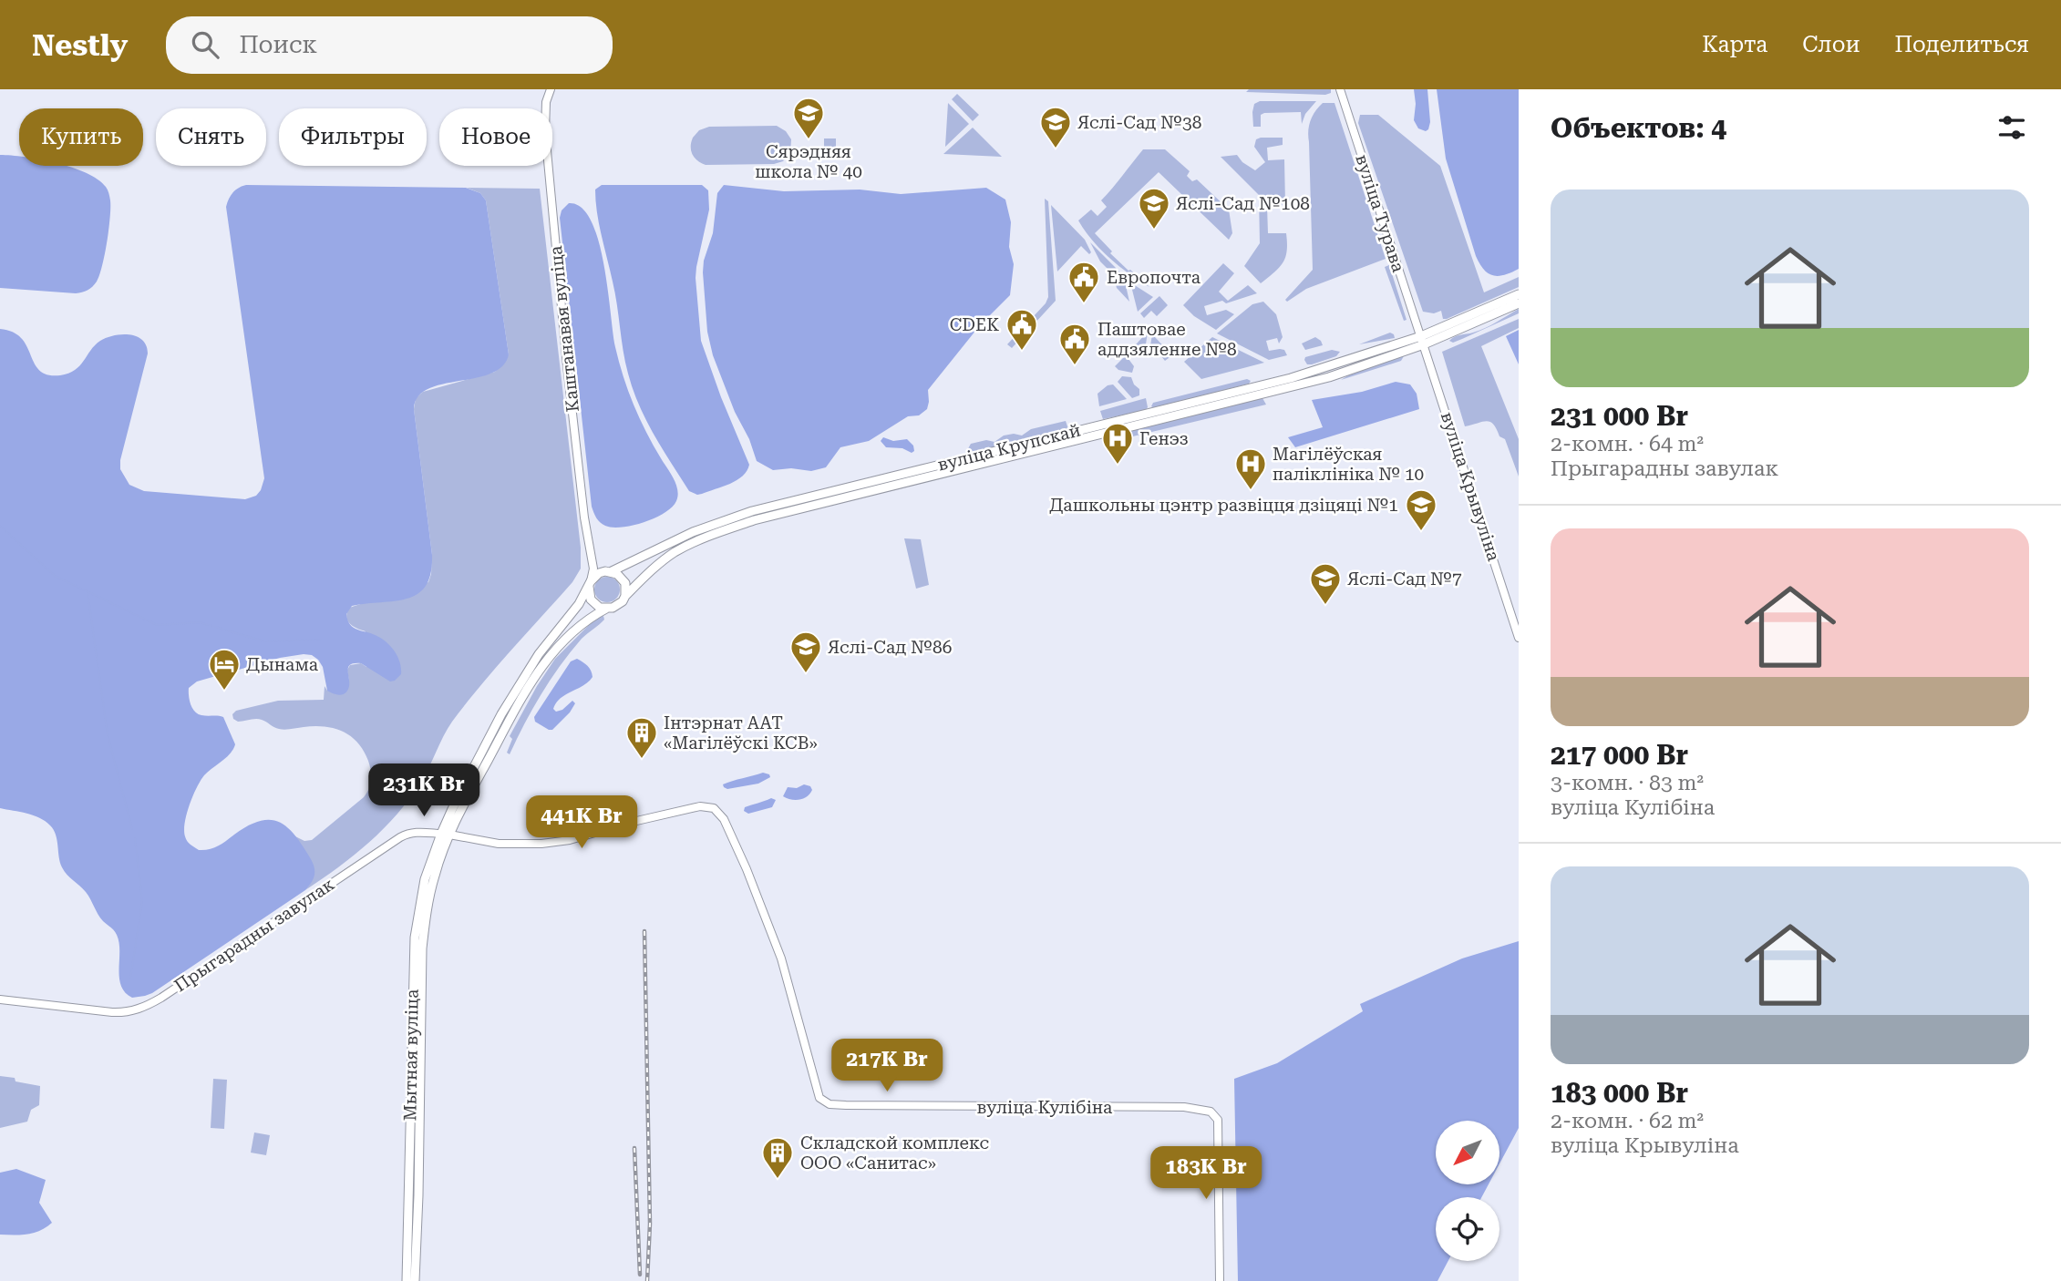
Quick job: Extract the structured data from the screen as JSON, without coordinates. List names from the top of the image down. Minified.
{"streets":{"main road":["вуліца Турава","Каштанавая вуліца","вуліца Крупскай","вуліца Крывуліна","Прыгарадны завулак","Мытная вуліца","вуліца Кулібіна"]},"crossings":[["вуліца Турава","вуліца Крупскай"],["вуліца Турава","вуліца Крывуліна"],["вуліца Крупскай","вуліца Крывуліна"],["Прыгарадны завулак","Мытная вуліца"],["Прыгарадны завулак","вуліца Кулібіна"],["Мытная вуліца","вуліца Кулібіна"]],"places":{"school or university":["Сярэдняя школа № 40","Яслі-Сад №38","Яслі-Сад №108","Дашкольны цэнтр развіцця дзіцяці №1","Яслі-Сад №7","Яслі-Сад №86"],"public building":["Европочта","CDEK","Паштовае аддзяленне №8"],"hospital":["Генэз","Магілёўская паліклініка № 10"],"hotel":["Дынама"],"building":["Інтэрнат ААТ «Магілёўскі КСВ»","Складской комплекс ООО «Санитас»"]},"north":"bottom left","page":{"header":"Nestly","search":"Поиск","nav":["Карта","Слои","Поделиться"],"heading":"Объектов: 4","chip":["Купить","Снять","Фильтры","Новое"],"list":[{"name":"231 000 Br","note":"2-комн. · 64 m² · Прыгарадны завулак"},{"name":"217 000 Br","note":"3-комн. · 83 m² · вуліца Кулібіна"},{"name":"183 000 Br","note":"2-комн. · 62 m² · вуліца Крывуліна"}],"price":["231K Br","441K Br","217K Br","183K Br"]}}
